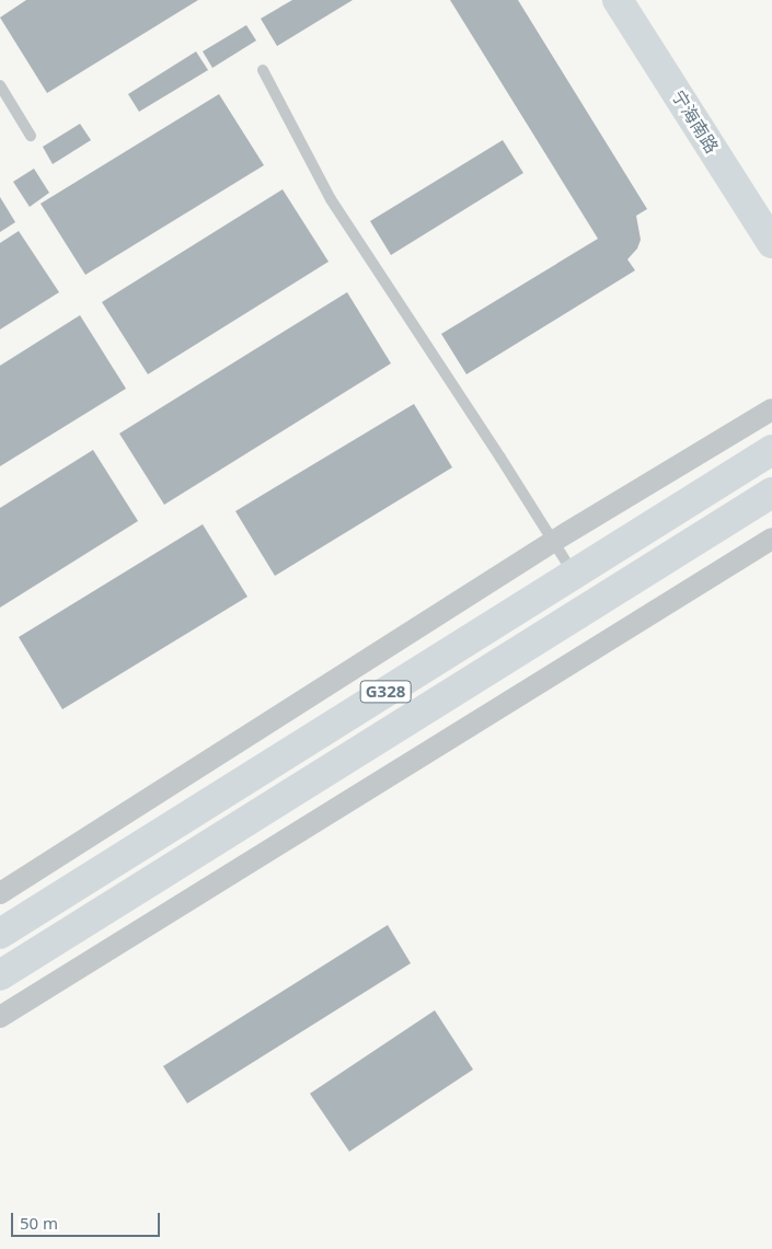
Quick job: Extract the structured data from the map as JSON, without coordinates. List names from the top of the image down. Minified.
{"streets":{"main road":["宁海南路","G328"]},"scale_bar":"50 m"}
